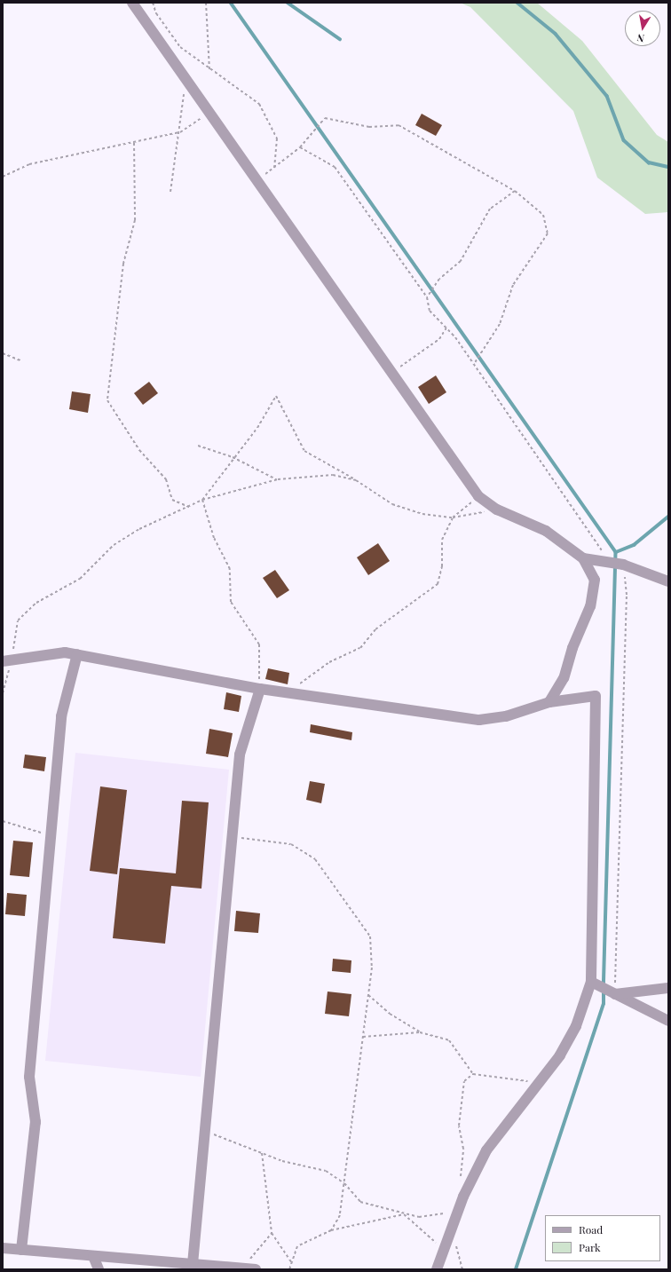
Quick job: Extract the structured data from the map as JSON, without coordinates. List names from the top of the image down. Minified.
{"legend":["Road","Park"],"north":"bottom"}
